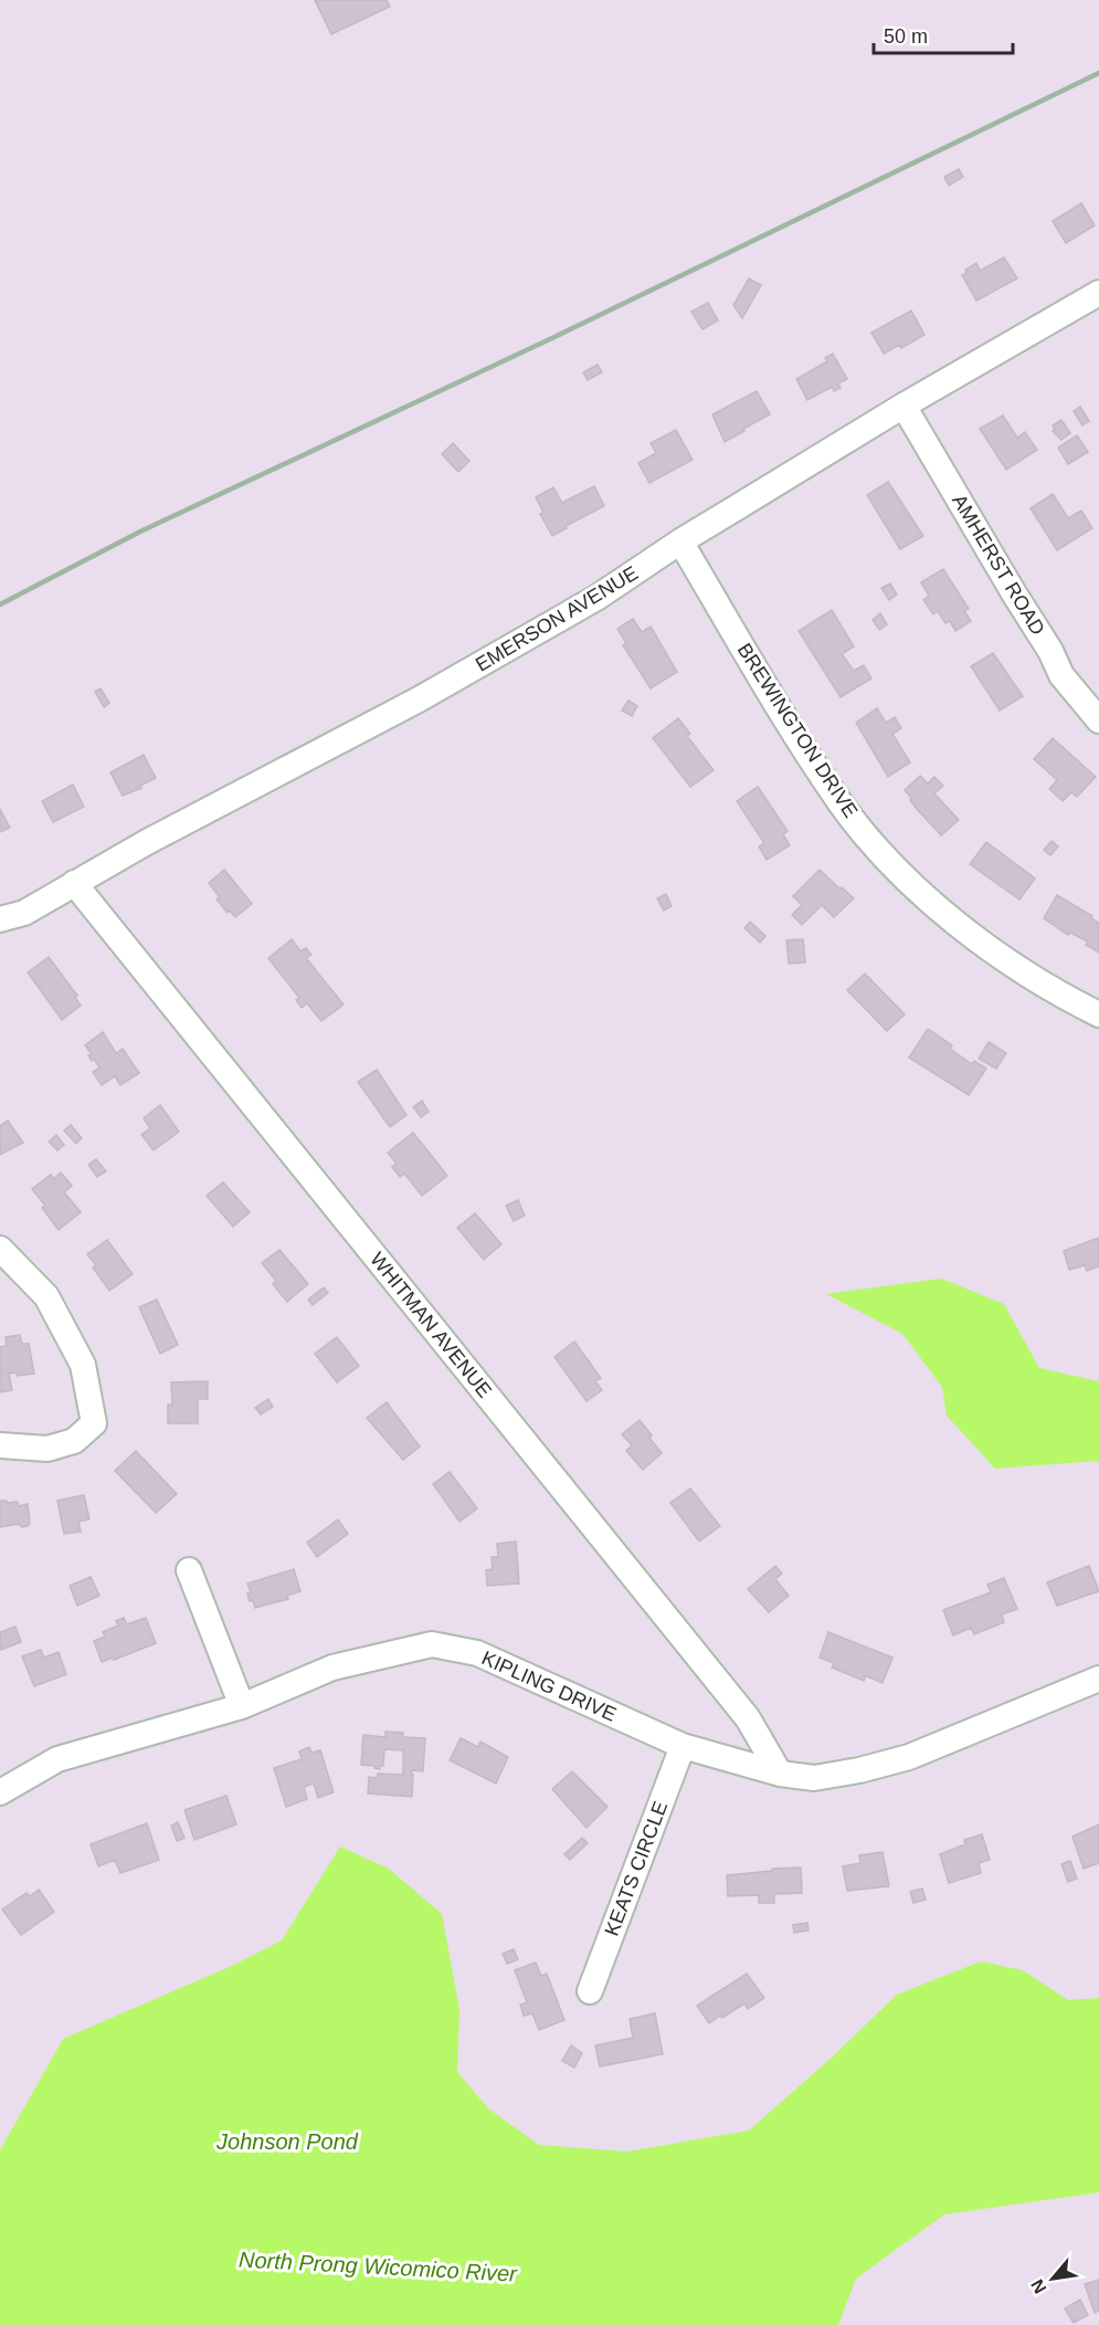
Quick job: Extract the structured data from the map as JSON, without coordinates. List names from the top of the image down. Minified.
{"streets":{"street":["AMHERST ROAD","EMERSON AVENUE","BREWINGTON DRIVE","WHITMAN AVENUE","KIPLING DRIVE","KEATS CIRCLE"]},"crossings":[["AMHERST ROAD","EMERSON AVENUE"],["EMERSON AVENUE","BREWINGTON DRIVE"],["EMERSON AVENUE","WHITMAN AVENUE"],["WHITMAN AVENUE","KIPLING DRIVE"],["KIPLING DRIVE","KEATS CIRCLE"]],"water":["Johnson Pond","North Prong Wicomico River"],"scale_bar":"50 m","north":"bottom left"}
